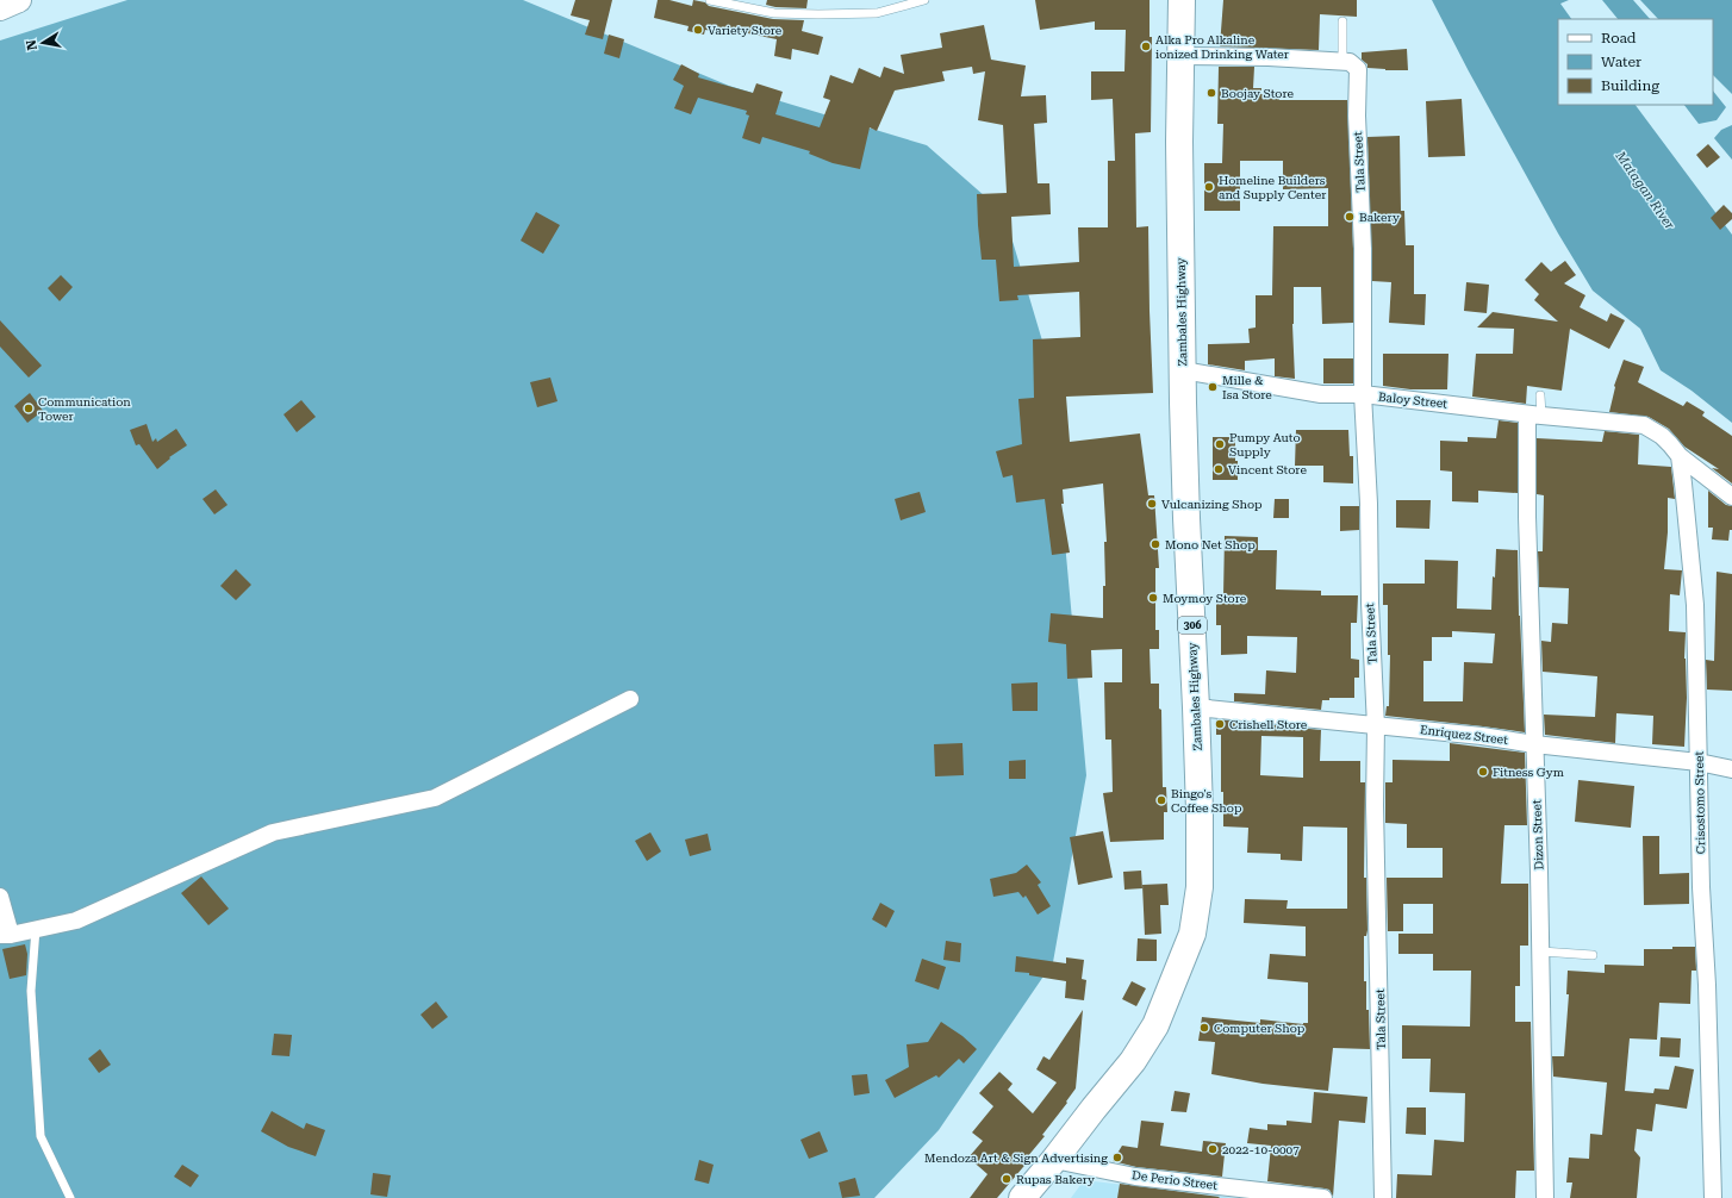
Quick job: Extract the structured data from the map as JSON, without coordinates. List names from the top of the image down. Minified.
{"streets":{"main road":["Zambales Highway","306"],"street":["Tala Street","Baloy Street","Enriquez Street","Crisostomo Street","Dizon Street","De Perio Street"]},"crossings":[["Tala Street","Baloy Street"],["Tala Street","Enriquez Street"],["Zambales Highway","Baloy Street"],["Zambales Highway","Enriquez Street"],["Zambales Highway","De Perio Street"],["Baloy Street","Crisostomo Street"],["Baloy Street","Dizon Street"],["Enriquez Street","Crisostomo Street"],["Enriquez Street","Dizon Street"]],"water":["Matagan River"],"places":["Variety Store","Alka Pro Alkaline ionized Drinking Water","Boojay Store","Homeline Builders and Supply Center","Bakery","Mille & Isa Store","Communication Tower","Pumpy Auto Supply","Vincent Store","Vulcanizing Shop","Mono Net Shop","Moymoy Store","Crishell Store","Fitness Gym","Bingo's Coffee Shop","Computer Shop","2022-10-0007","Mendoza Art & Sign Advertising","Rupas Bakery"],"legend":["Road","Water","Building"],"north":"left"}
